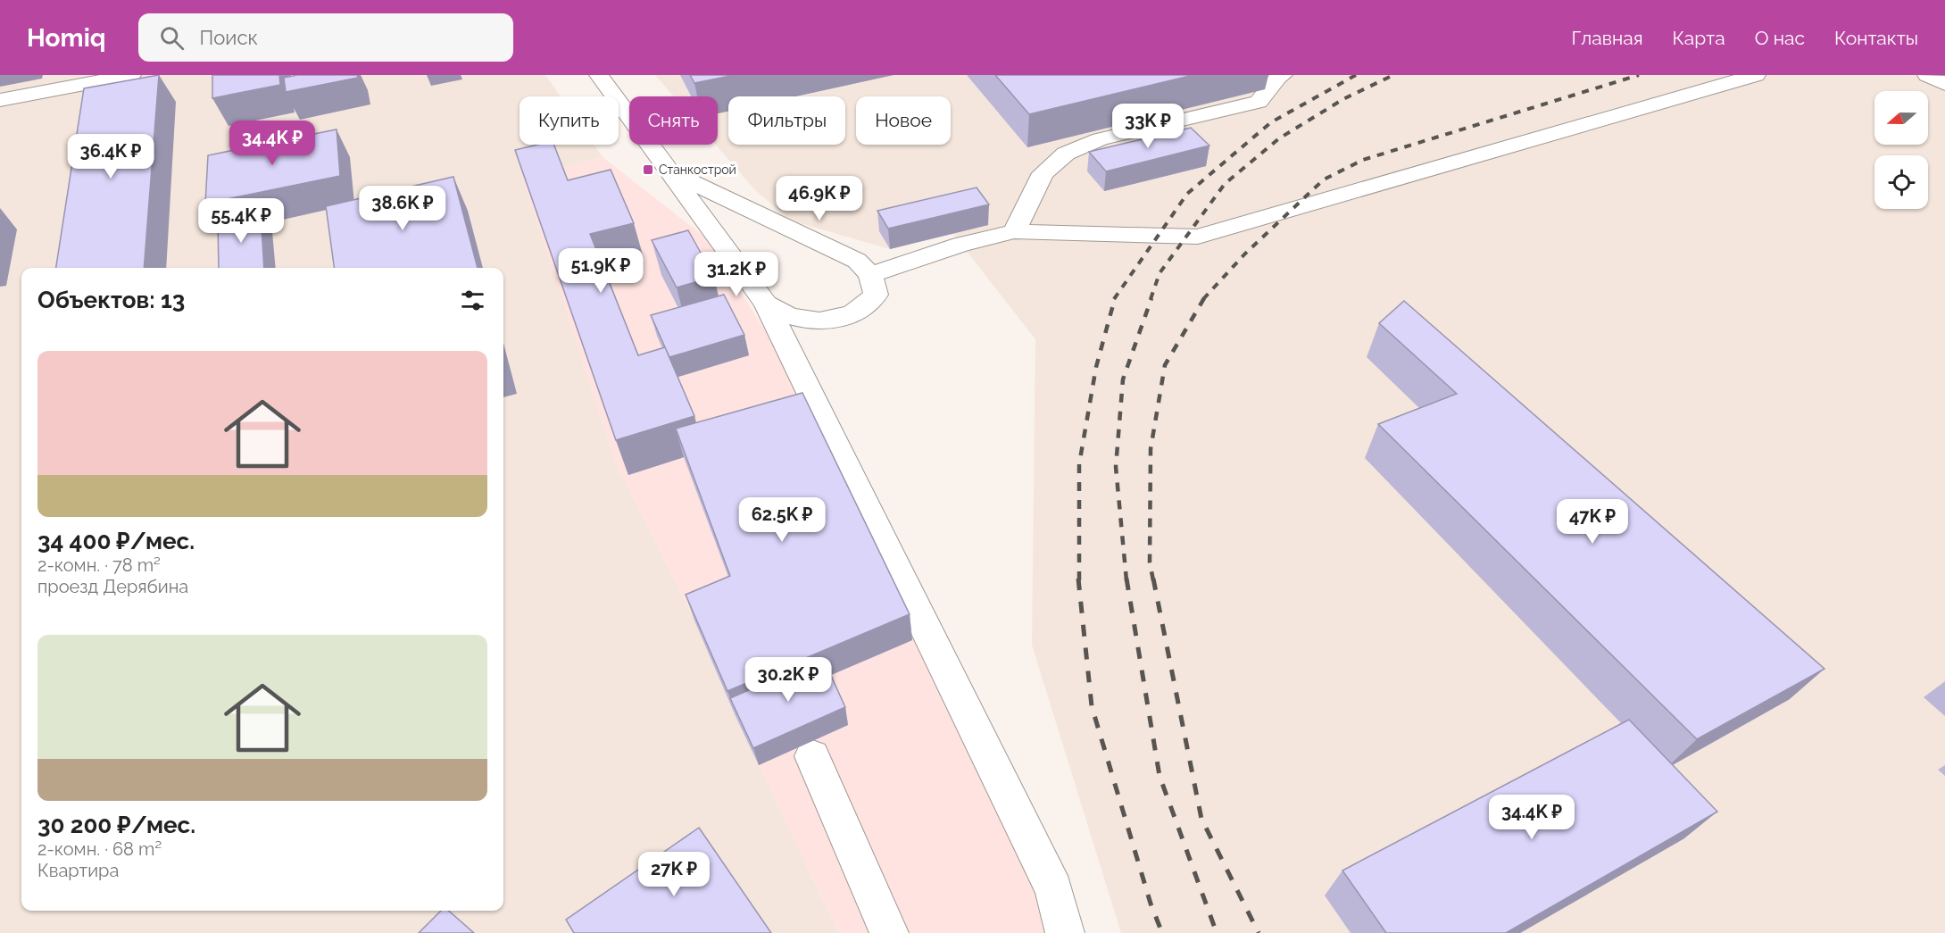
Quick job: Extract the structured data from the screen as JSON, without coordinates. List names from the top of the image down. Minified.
{"places":{"transit":["Станкострой"]},"north":"left","page":{"header":"Homiq","search":"Поиск","nav":["Главная","Карта","О нас","Контакты"],"chip":["Купить","Снять","Фильтры","Новое"],"price":["33K ₽","34.4K ₽","36.4K ₽","46.9K ₽","38.6K ₽","55.4K ₽","51.9K ₽","31.2K ₽","62.5K ₽","47K ₽","30.2K ₽","34.4K ₽","27K ₽"],"heading":"Объектов: 13","list":[{"name":"34 400 ₽/мес.","note":"2-комн. · 78 m² · проезд Дерябина"},{"name":"30 200 ₽/мес.","note":"2-комн. · 68 m² · Квартира"}]}}
